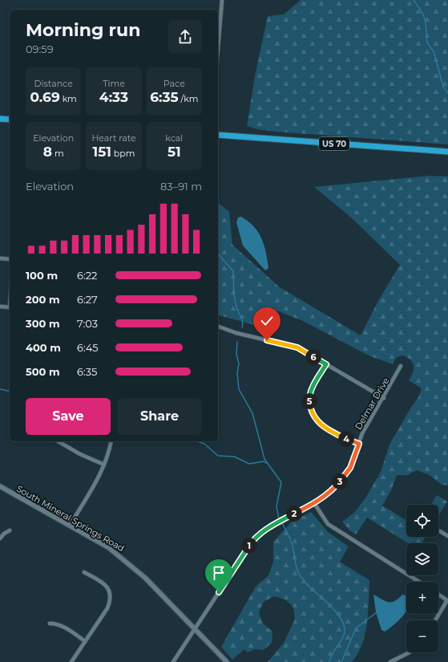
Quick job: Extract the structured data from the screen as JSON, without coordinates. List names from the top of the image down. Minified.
{"streets":{"highway":["US 70"],"street":["Delmar Drive","South Mineral Springs Road"]},"crossings":[["Delmar Drive","South Mineral Springs Road"]],"page":{"heading":["Morning run","09:59"],"stats":[["Distance","0.69 km"],["Time","4:33"],["Pace","6:35 /km"],["Elevation","8 m"],["Heart rate","151 bpm"],["kcal","51"]],"chart":["Elevation","83–91 m"],"list":[{"name":"100 m","note":"6:22"},{"name":"200 m","note":"6:27"},{"name":"300 m","note":"7:03"},{"name":"400 m","note":"6:45"},{"name":"500 m","note":"6:35"}],"pins":["6","5","4","3","2","1"],"buttons":["Save","Share"],"map_buttons":["+","−"]}}
